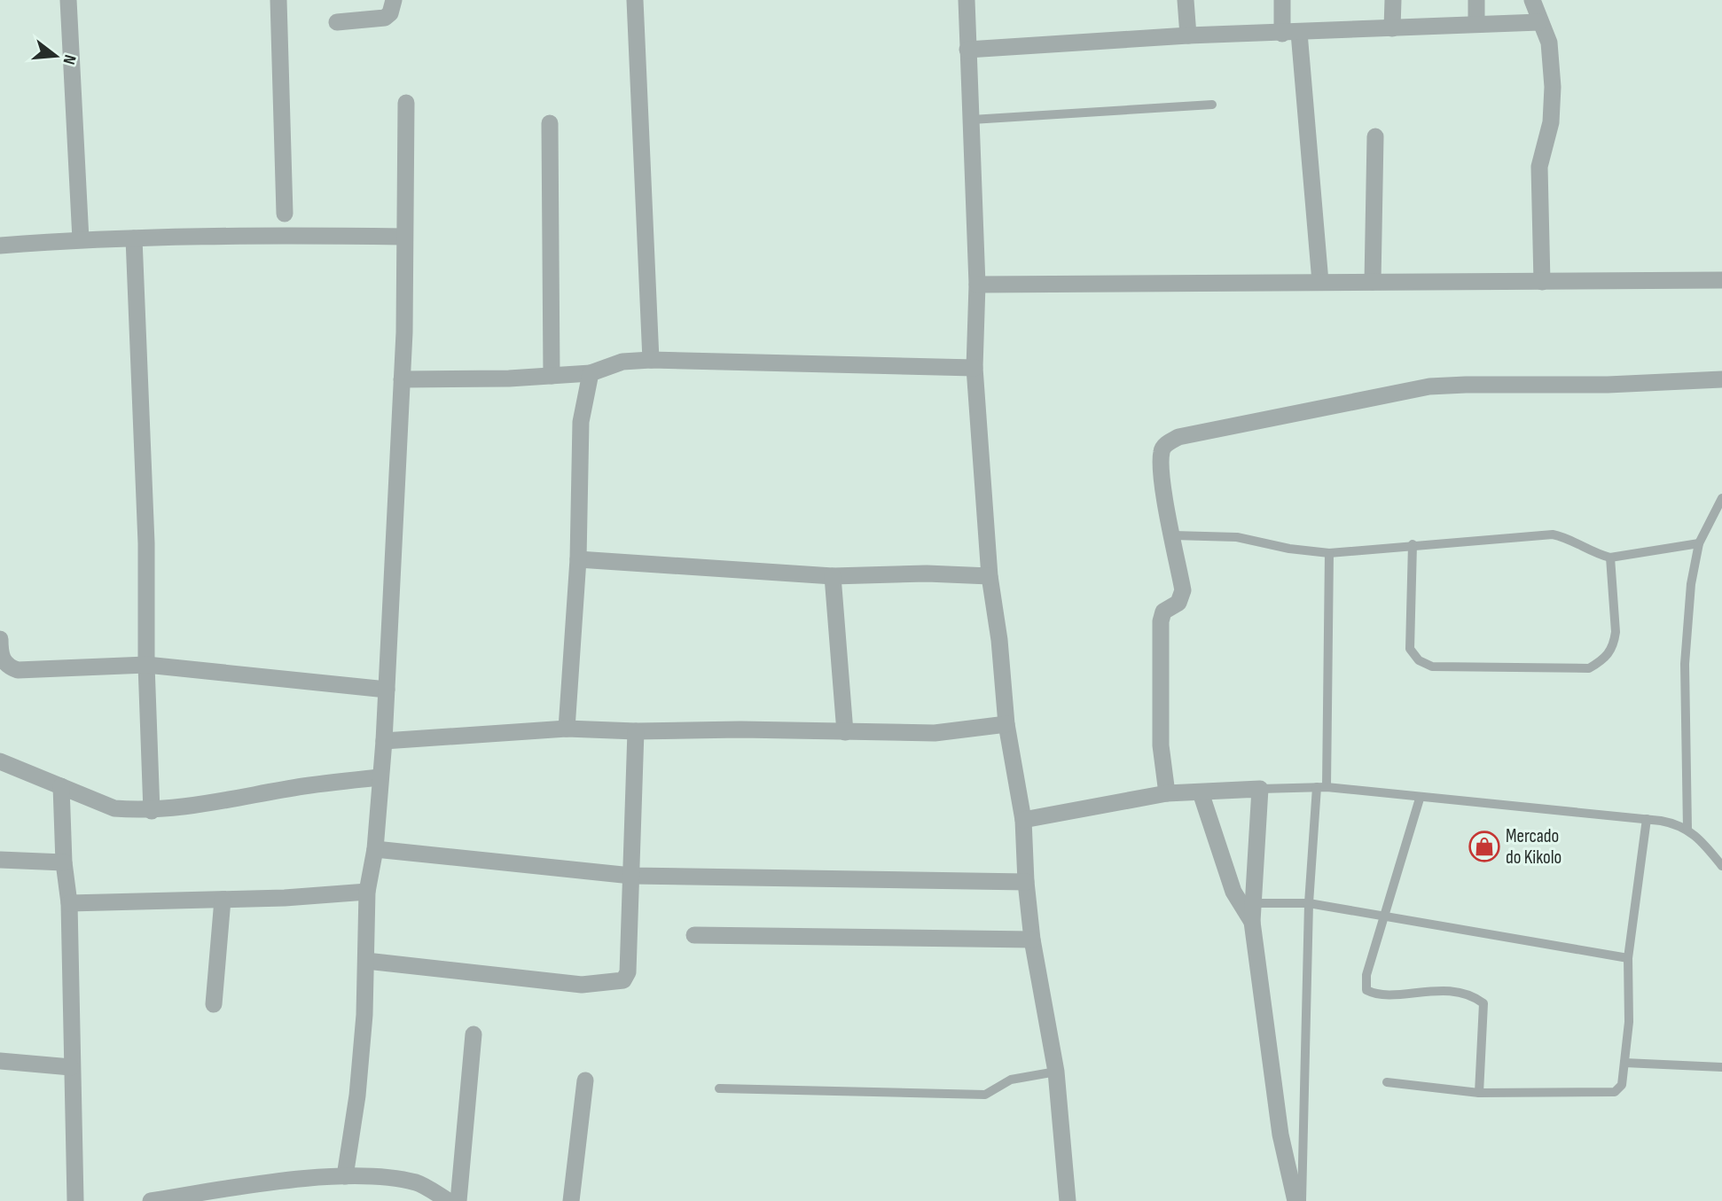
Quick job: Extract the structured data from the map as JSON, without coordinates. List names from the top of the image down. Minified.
{"places":{"shop":["Mercado do Kikolo"]},"north":"right"}
